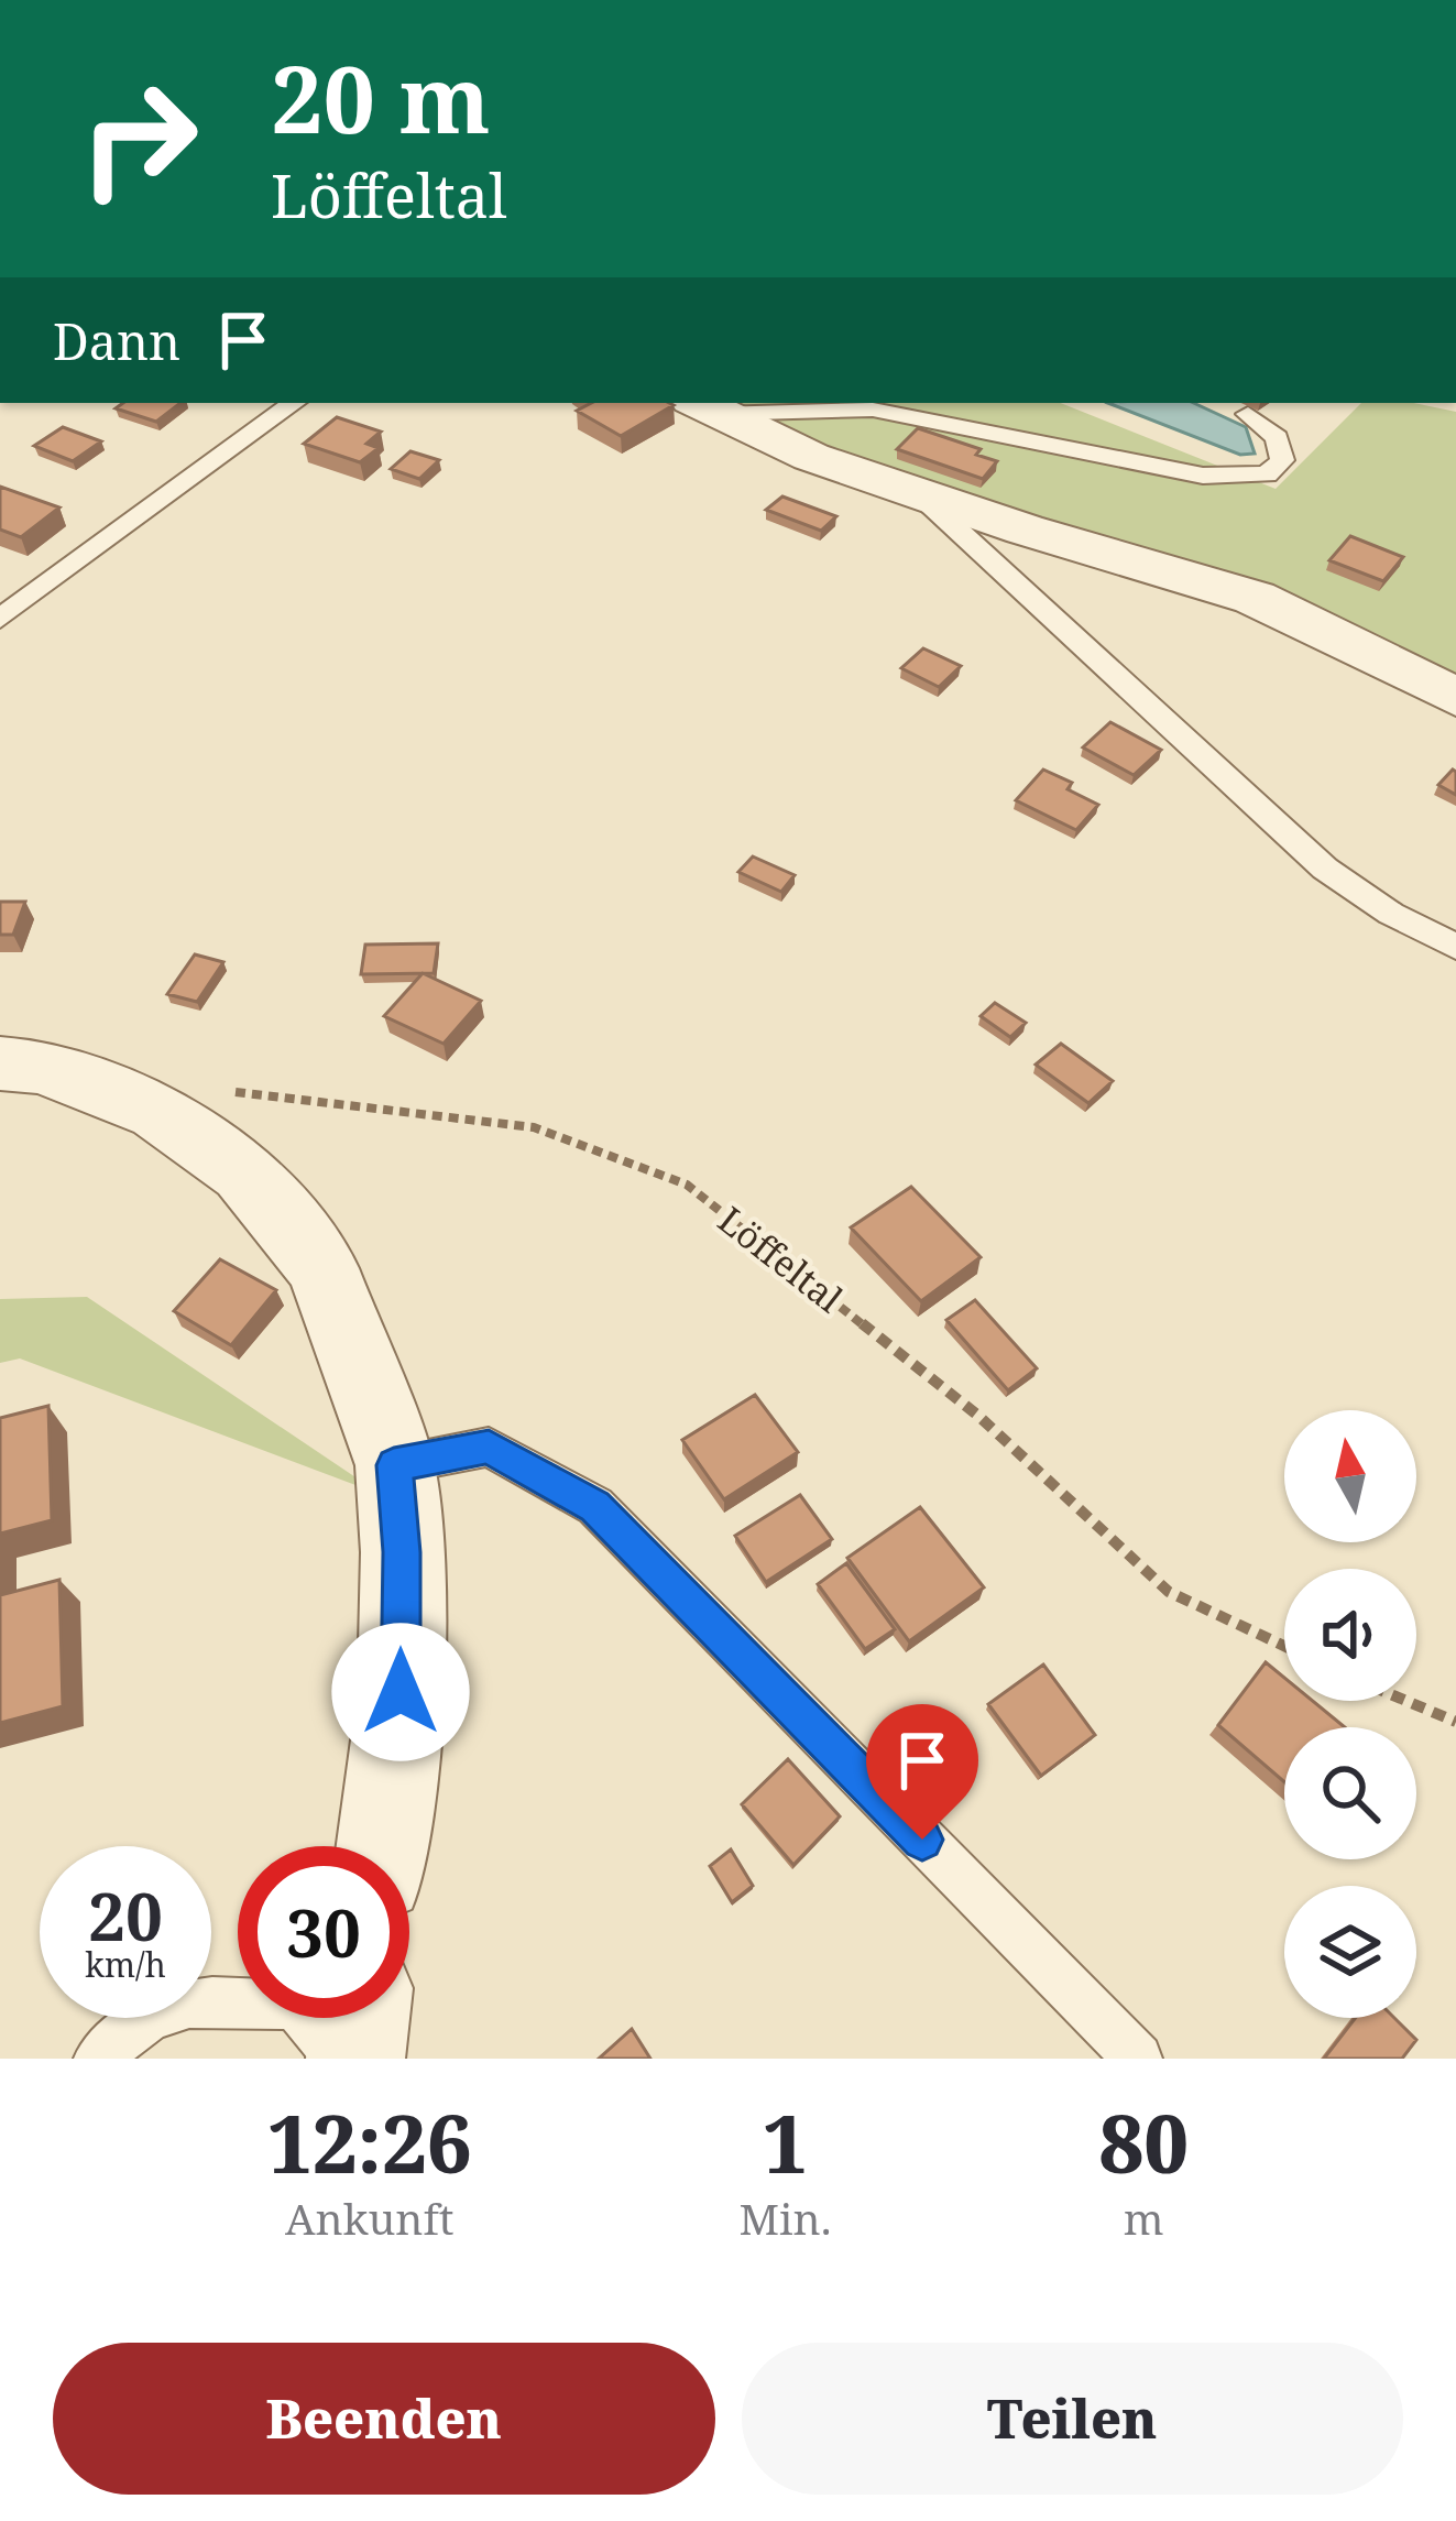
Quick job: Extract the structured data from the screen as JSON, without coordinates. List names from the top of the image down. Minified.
{"streets":{"path":["Löffeltal"]},"north":"top","page":{"turn":["20 m","Löffeltal"],"then":"Dann","speed":"20 km/h","limit":"30","eta":["12:26","Ankunft","1","Min.","80","m"],"buttons":["Beenden","Teilen"]}}
